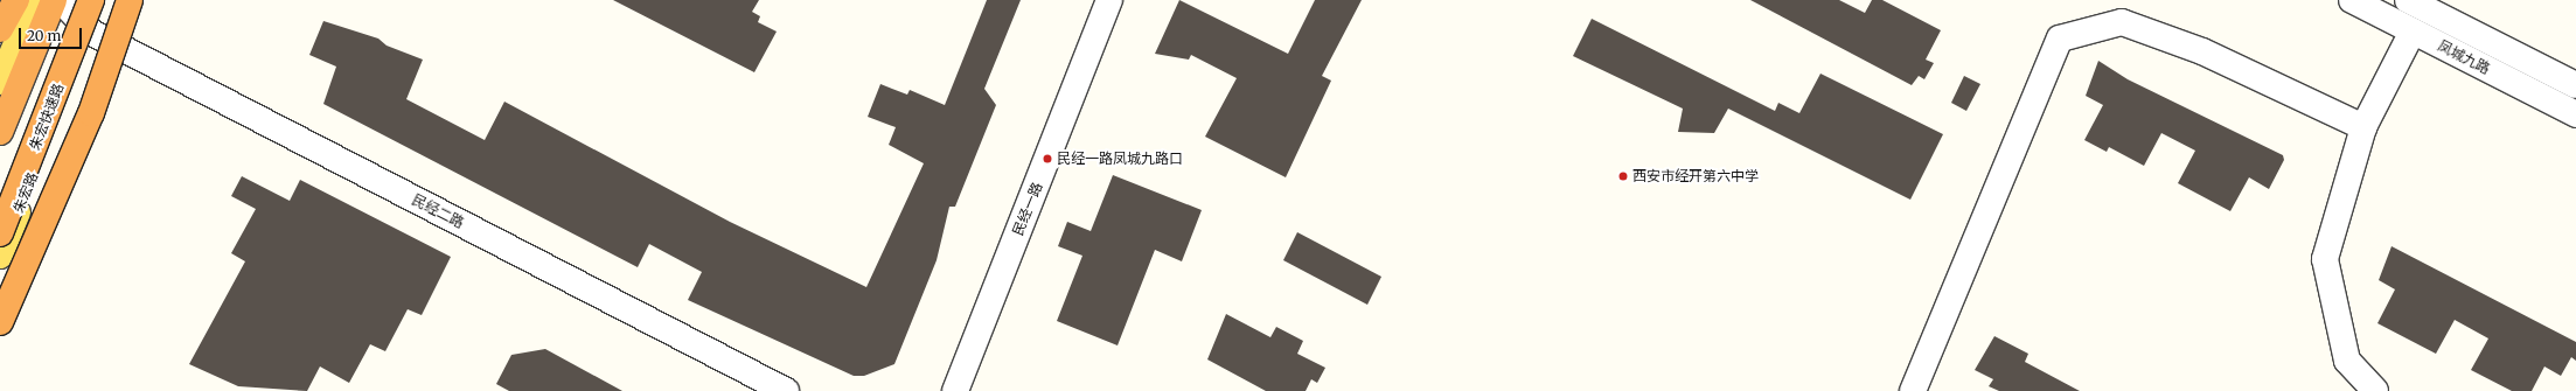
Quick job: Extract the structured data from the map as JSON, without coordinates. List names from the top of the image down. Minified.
{"streets":{"highway":["朱宏快速路"],"main road":["朱宏路"],"street":["凤城九路","民经一路","民经二路"]},"crossings":[["朱宏路","民经二路"]],"places":["民经一路凤城九路口","西安市经开第六中学"],"scale_bar":"20 m"}
